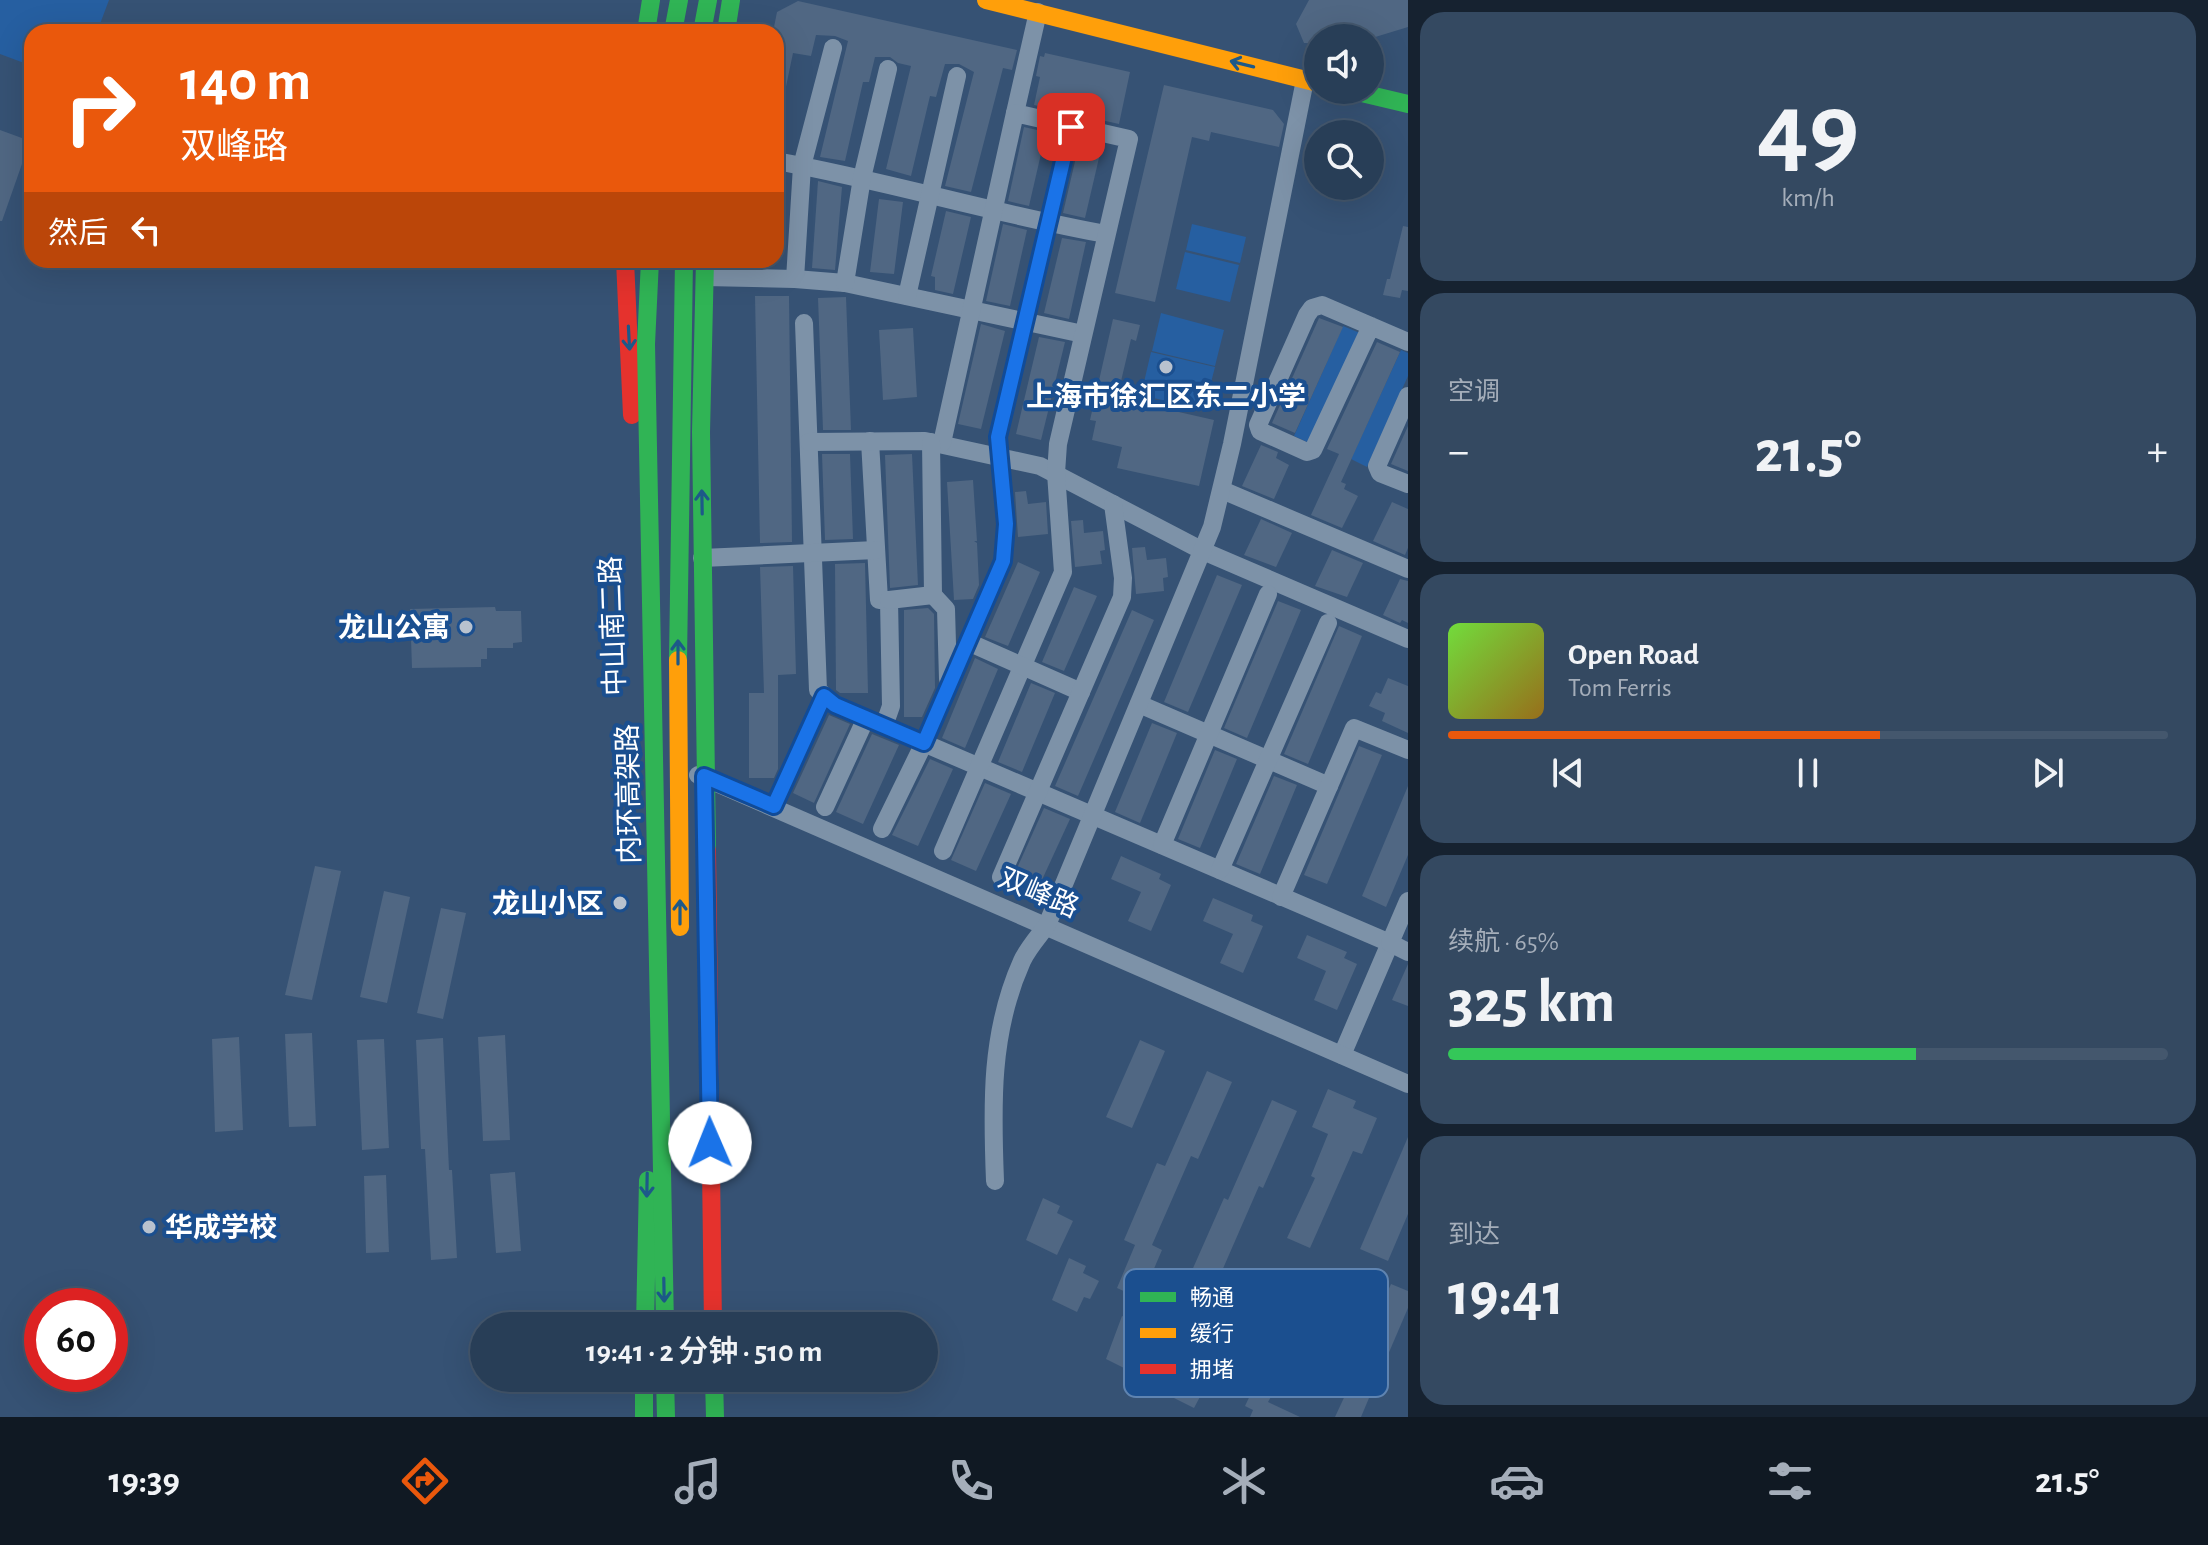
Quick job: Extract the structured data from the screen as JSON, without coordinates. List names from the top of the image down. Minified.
{"streets":{"main road":["中山南二路","内环高架路"],"street":["双峰路"]},"crossings":[["中山南二路","双峰路"]],"places":["上海市徐汇区东二小学","龙山公寓","龙山小区","华成学校"],"legend":["畅通","缓行","拥堵"],"page":{"tile":[["49","km/h"],"空调",["续航 · 65%","325 km"],["到达","19:41"]],"turn":["140 m","双峰路"],"then":"然后","heat":["−","21.5°","+"],"song":["Open Road","Tom Ferris"],"limit":"60","trip":"19:41 · 2 分钟 · 510 m","tabs":["19:39","21.5°"]}}
